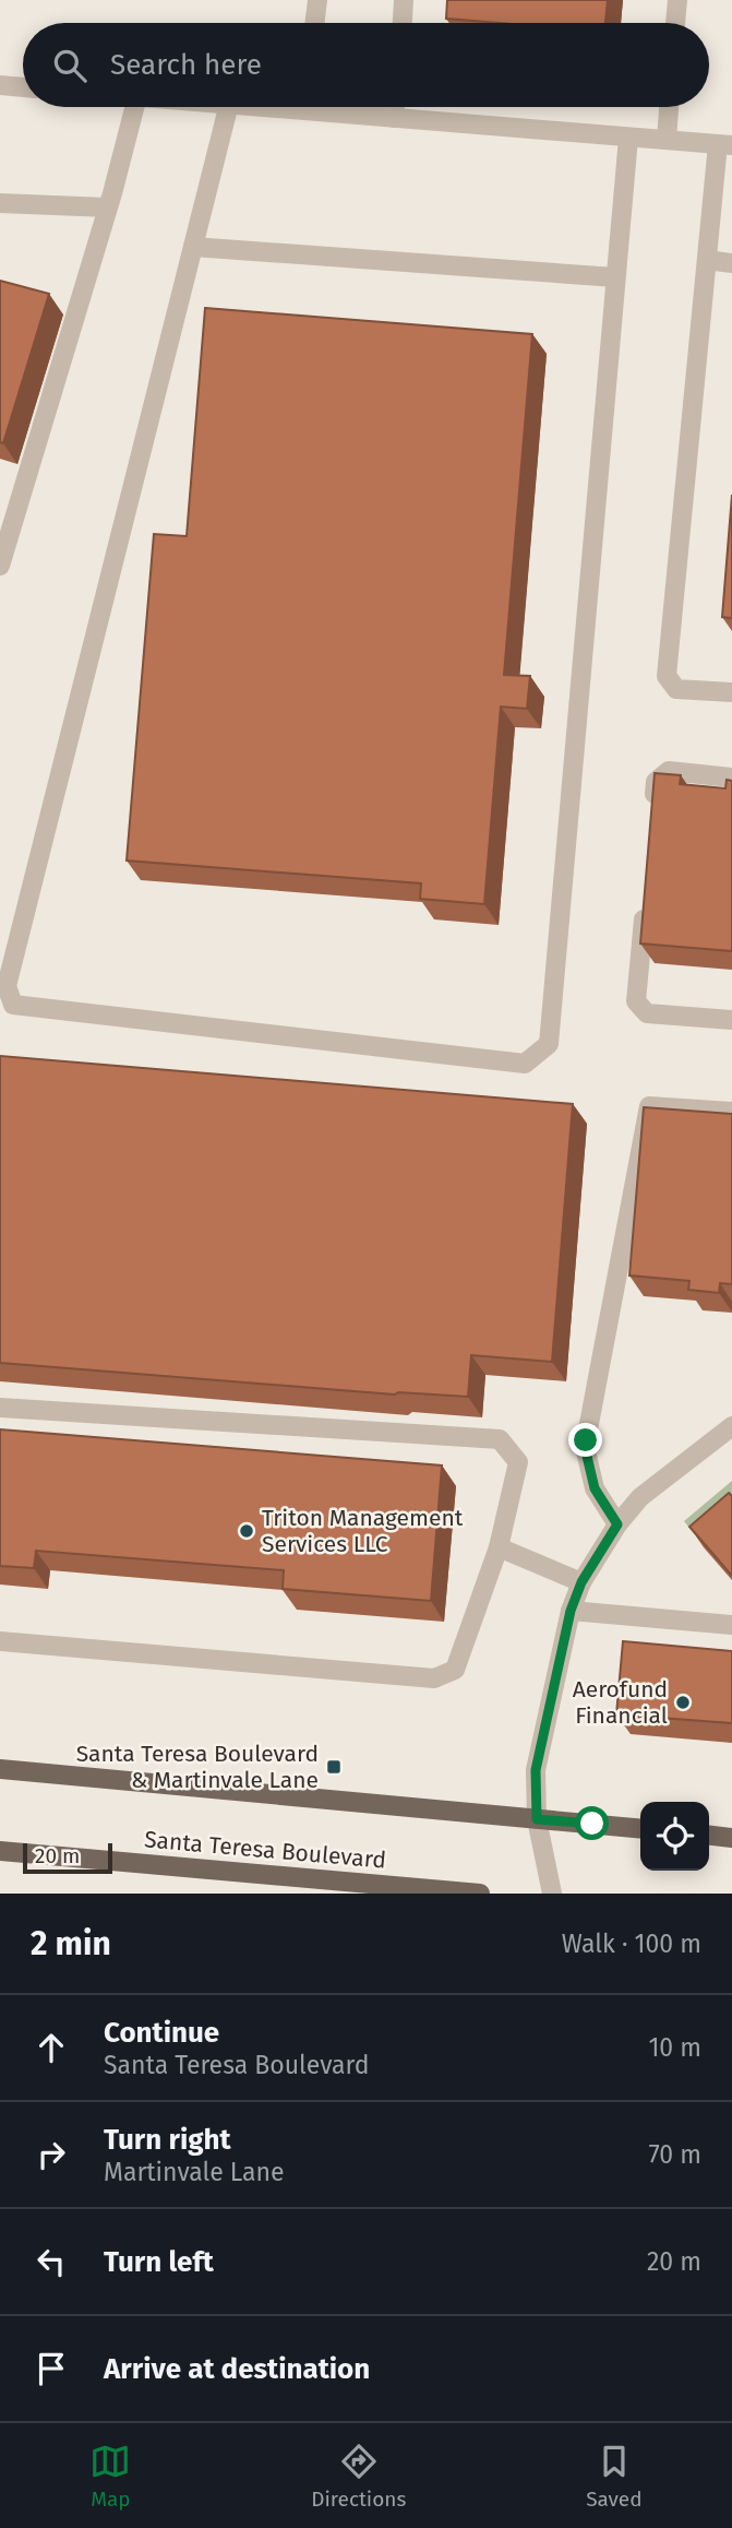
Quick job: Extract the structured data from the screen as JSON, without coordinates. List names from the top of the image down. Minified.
{"streets":{"main road":["Santa Teresa Boulevard"]},"places":{"other":["Triton Management Services LLC","Aerofund Financial"],"transit":["Santa Teresa Boulevard & Martinvale Lane"]},"scale_bar":"20 m","page":{"search":"Search here","scale":"20 m","heading":["2 min","Walk · 100 m"],"list":[["Continue","Santa Teresa Boulevard","10 m"],["Turn right","Martinvale Lane","70 m"],["Turn left","20 m"],"Arrive at destination"],"nav":["Map","Directions","Saved"]}}
